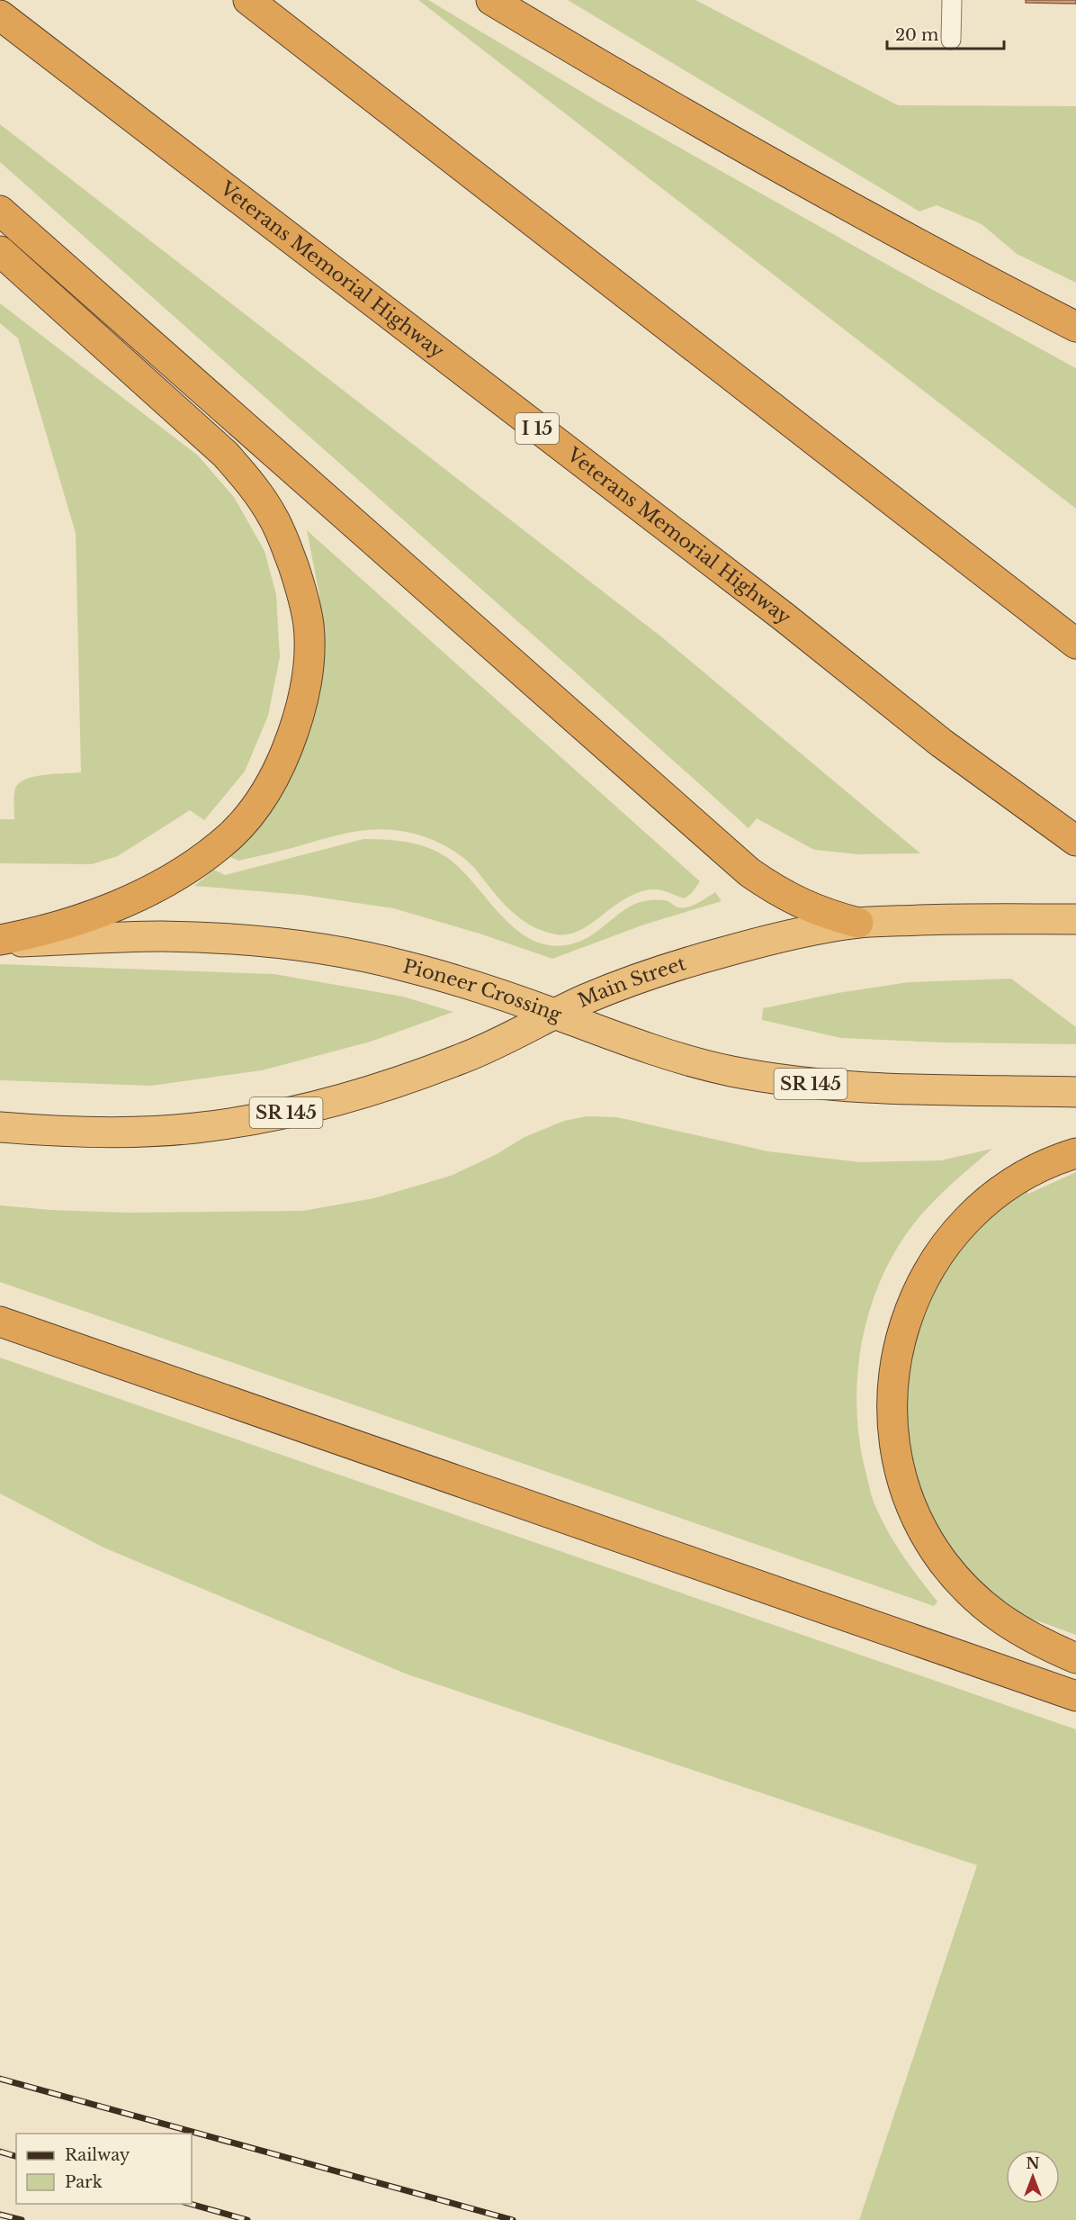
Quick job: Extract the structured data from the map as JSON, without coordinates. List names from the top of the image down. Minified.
{"streets":{"highway":["Veterans Memorial Highway","I 15","Main Street","Pioneer Crossing","SR 145"]},"crossings":[["Main Street","Pioneer Crossing"]],"legend":["Railway","Park"],"scale_bar":"20 m","north":"top"}
